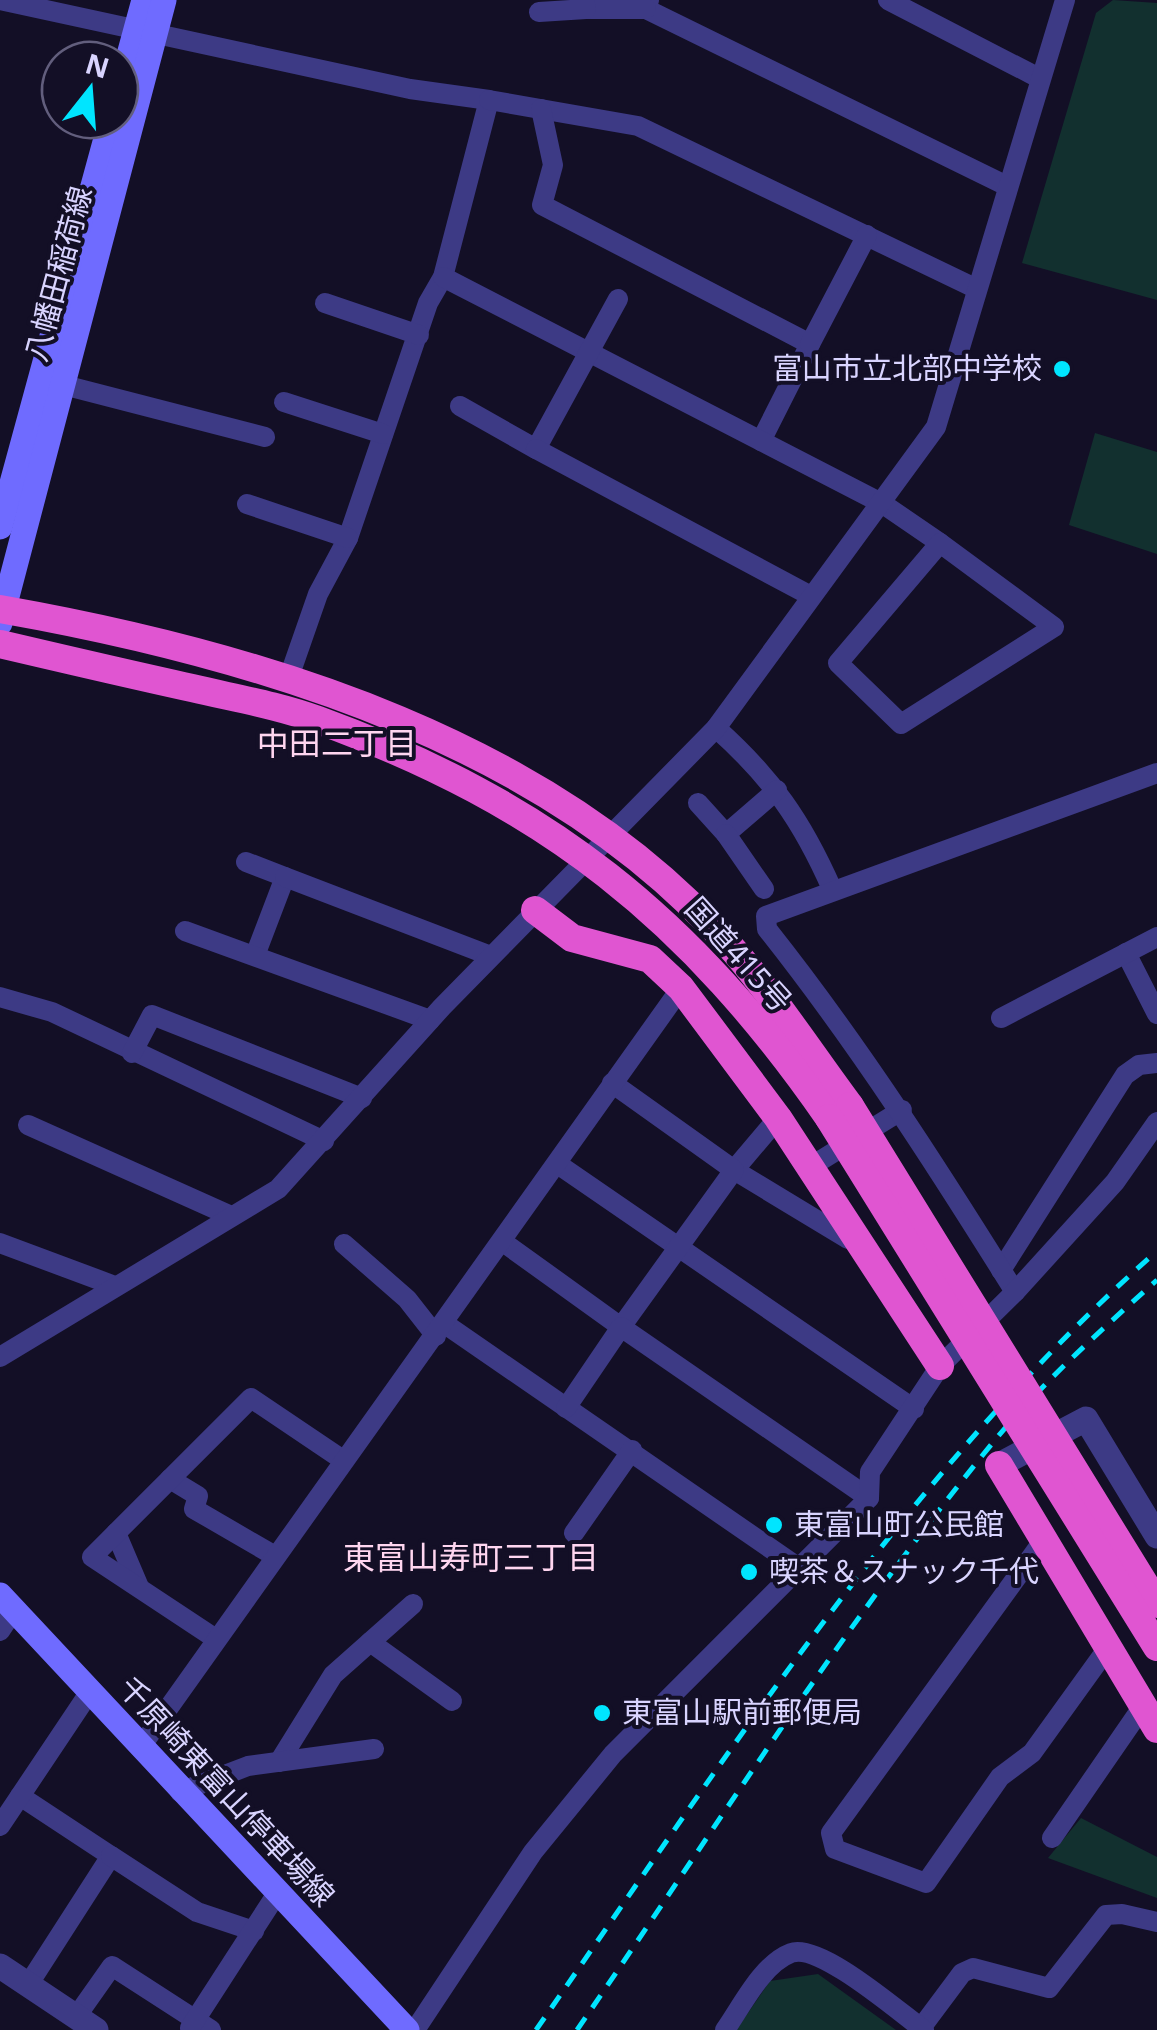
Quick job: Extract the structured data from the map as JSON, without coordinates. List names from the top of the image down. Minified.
{"streets":{"highway":["国道415号"],"main road":["八幡田稲荷線","千原崎東富山停車場線"]},"crossings":[["八幡田稲荷線","国道415号"]],"districts":["中田二丁目","東富山寿町三丁目"],"places":["富山市立北部中学校","東富山町公民館","喫茶＆スナック千代","東富山駅前郵便局"],"north":"top"}
